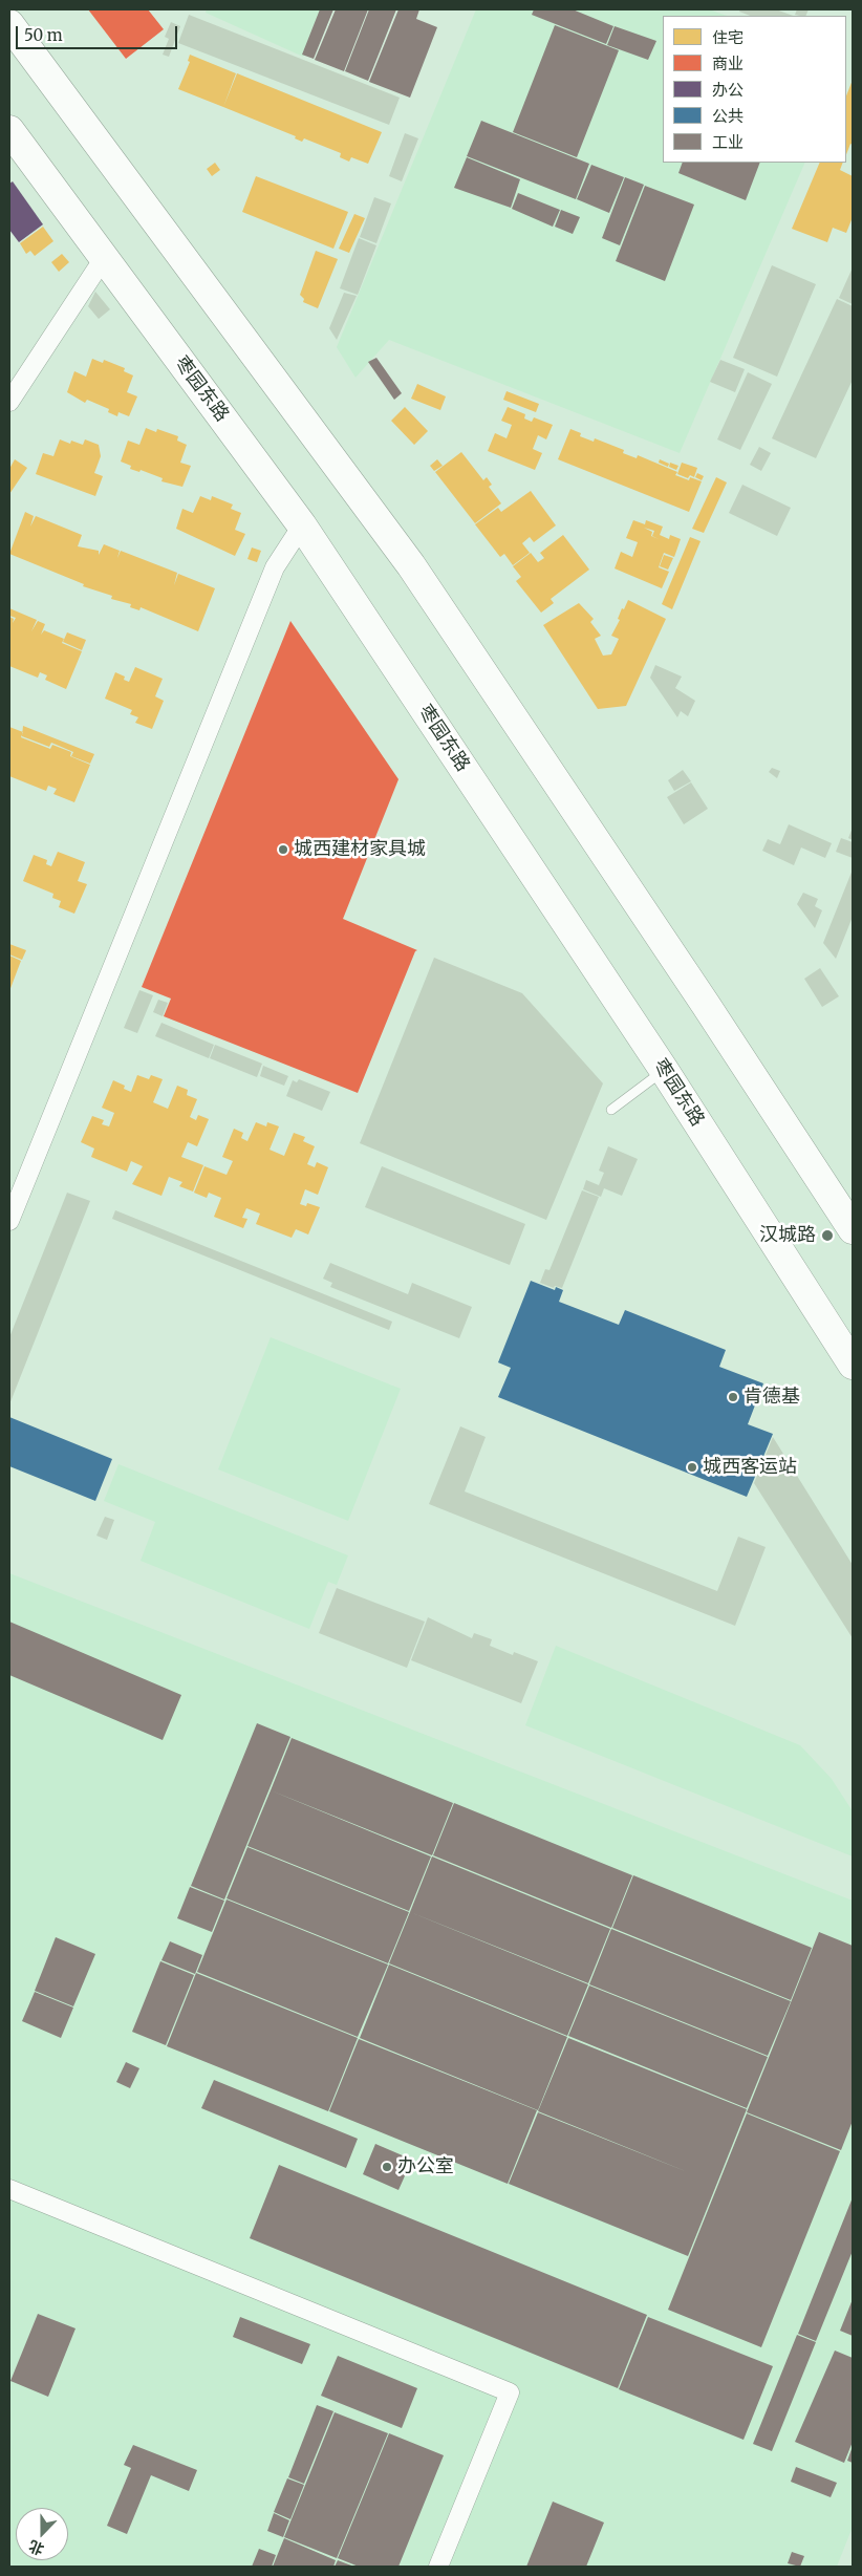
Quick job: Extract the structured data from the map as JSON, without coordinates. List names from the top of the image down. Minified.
{"streets":{"main road":["枣园东路"]},"places":["城西建材家具城","汉城路","肯德基","城西客运站","办公室"],"legend":["住宅","商业","办公","公共","工业"],"scale_bar":"50 m","north":"bottom"}
